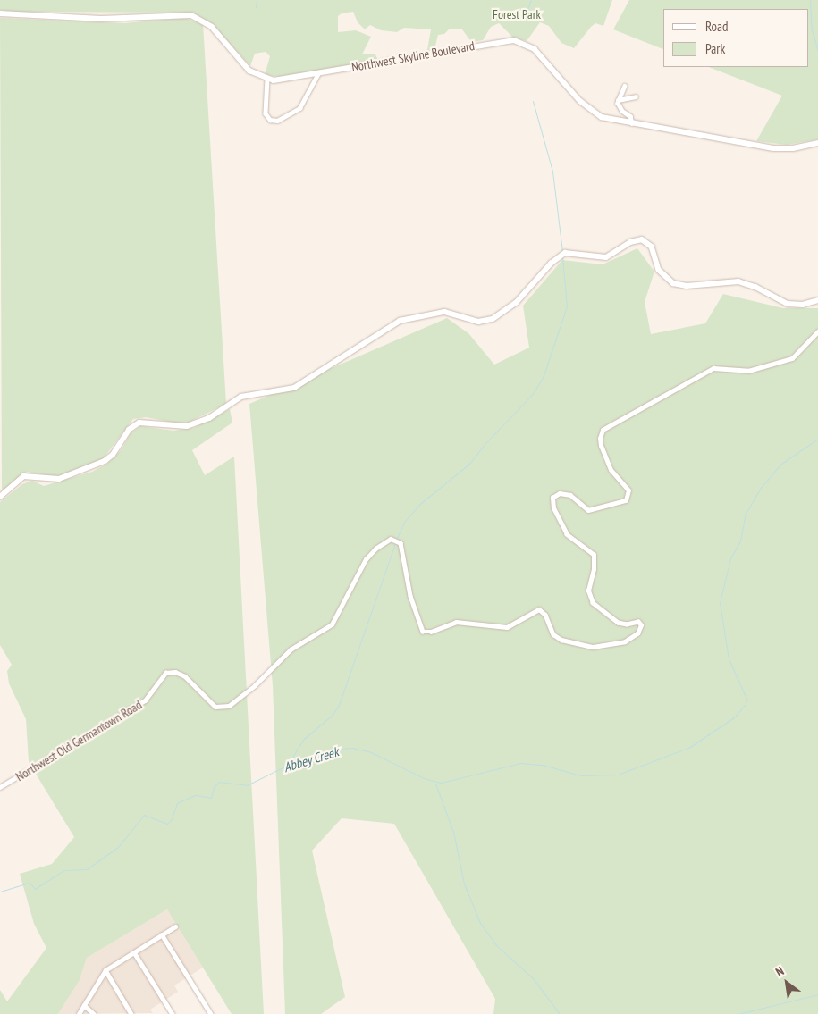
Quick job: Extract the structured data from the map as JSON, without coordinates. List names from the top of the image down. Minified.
{"streets":{"main road":["Northwest Skyline Boulevard"],"street":["Northwest Old Germantown Road"]},"water":["Abbey Creek"],"parks":["Forest Park"],"legend":["Road","Park"],"north":"top left"}
